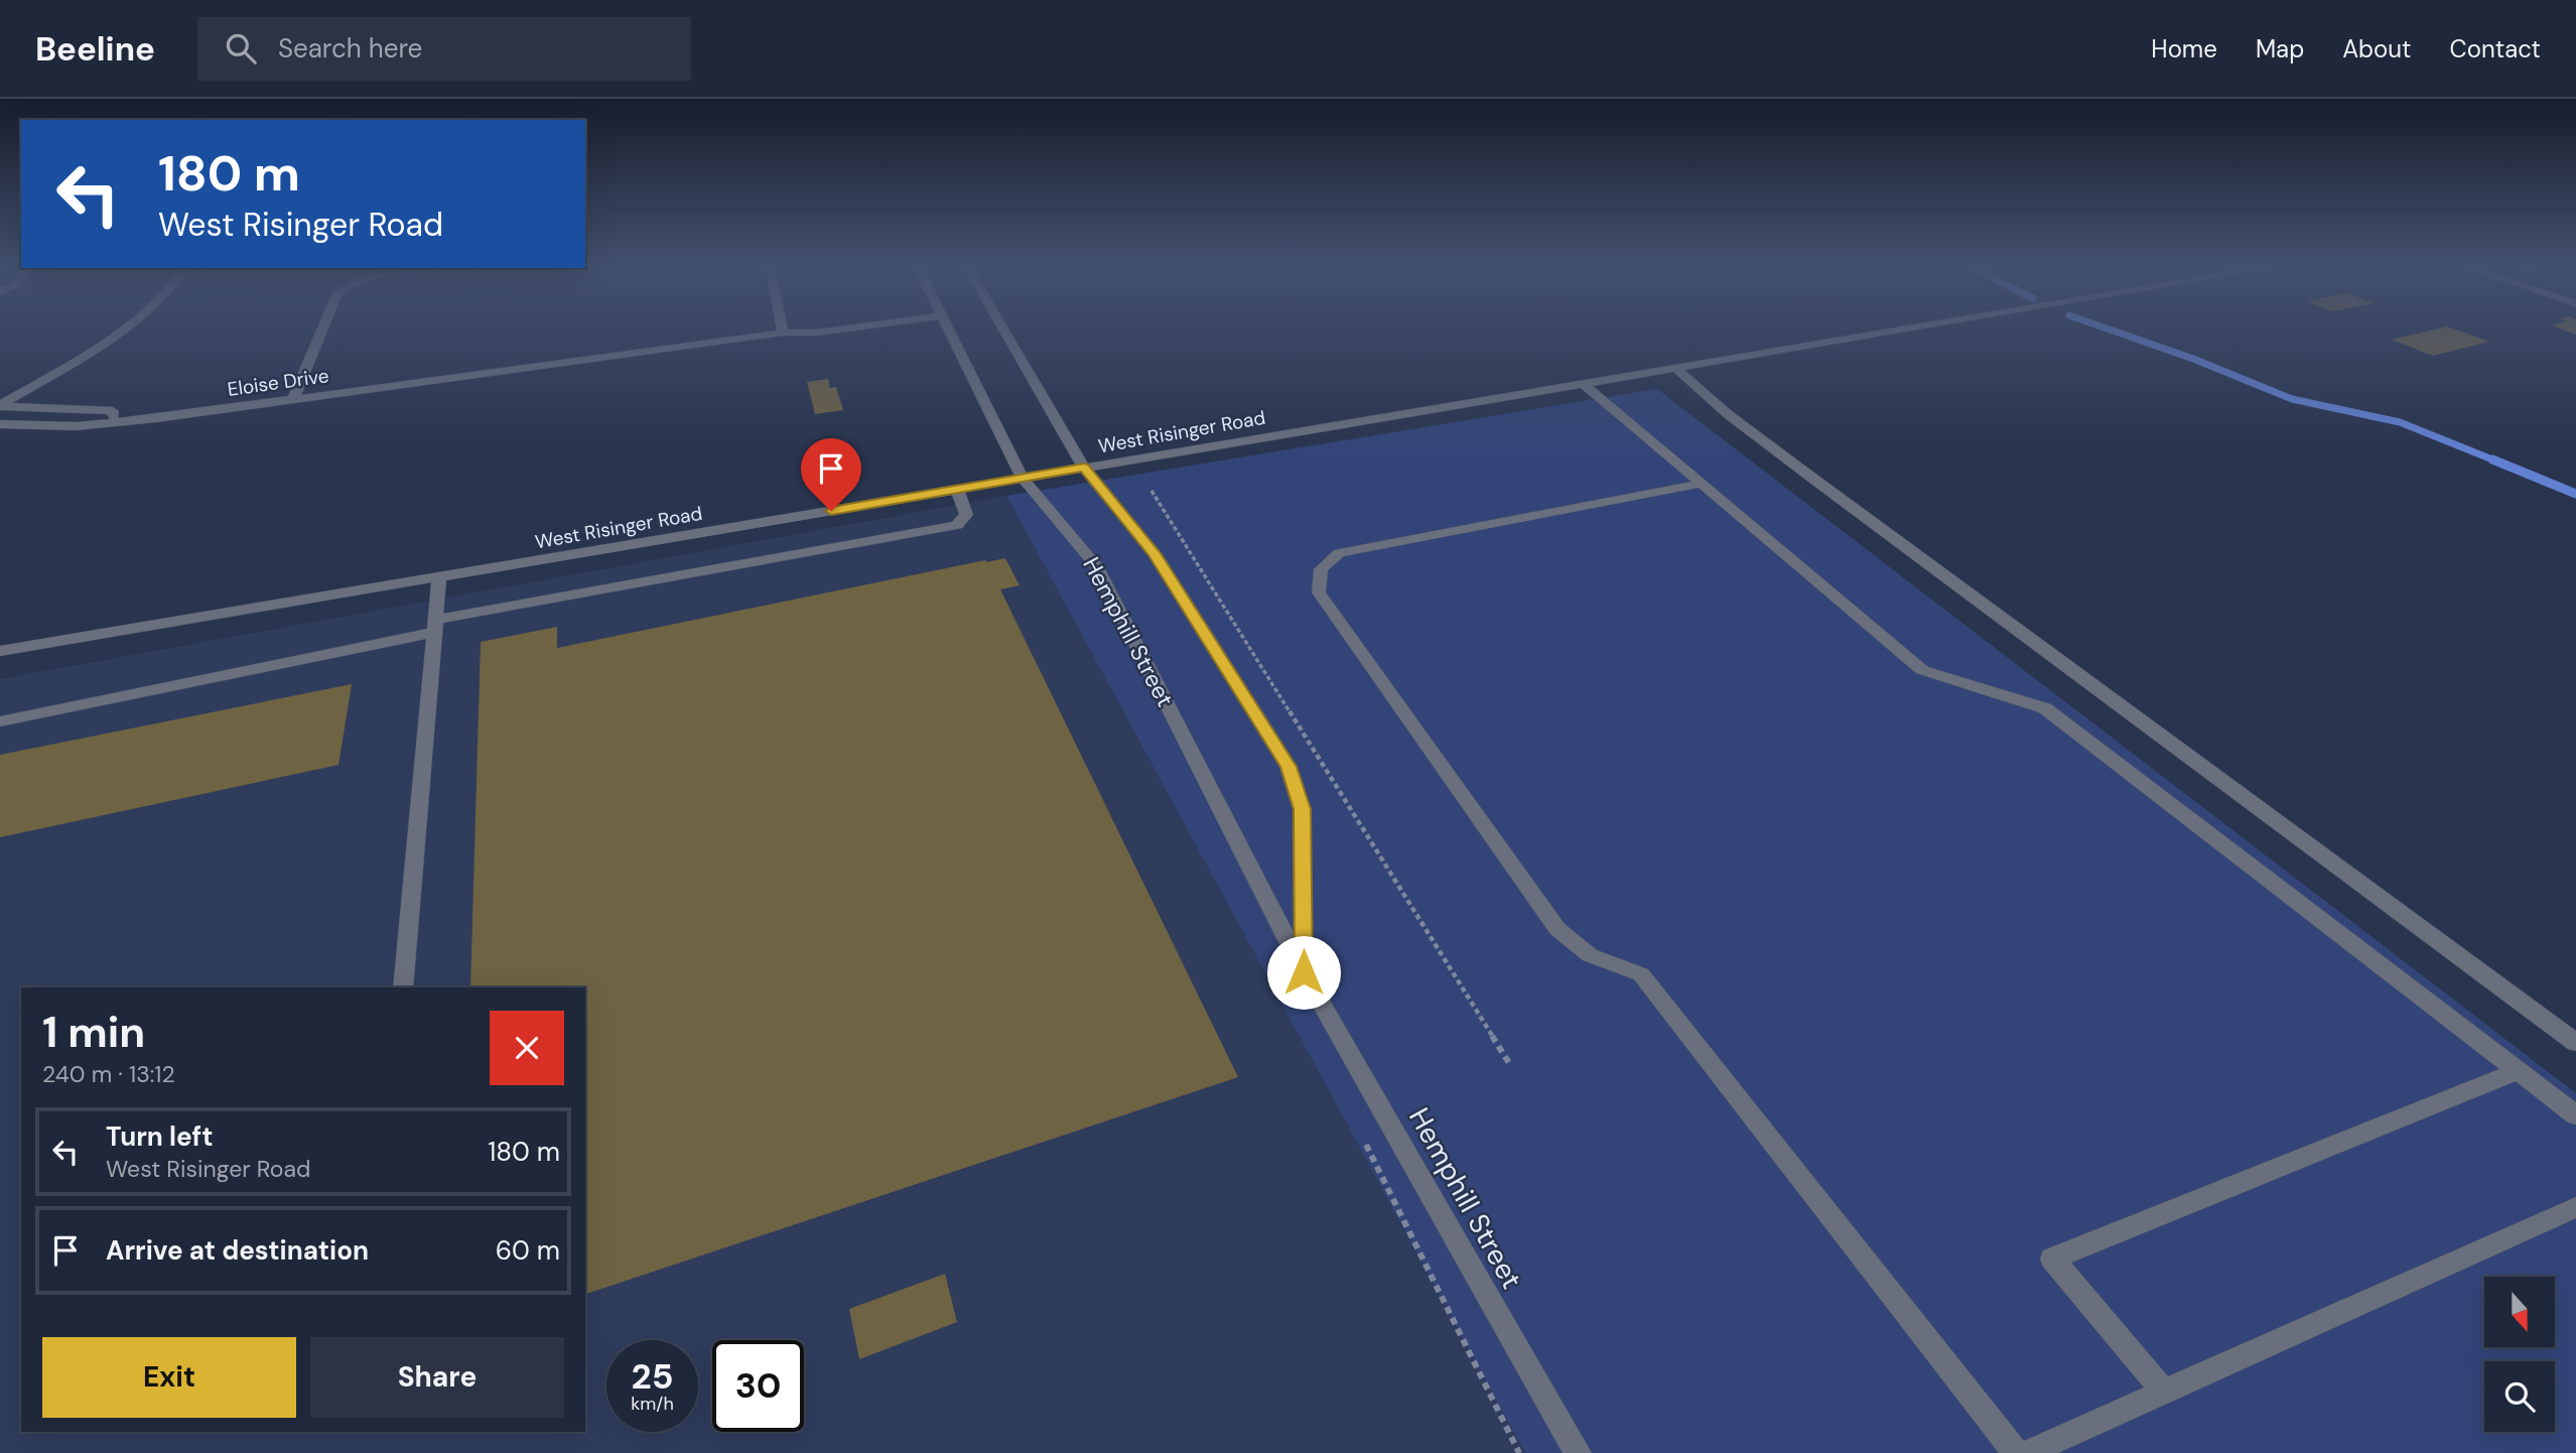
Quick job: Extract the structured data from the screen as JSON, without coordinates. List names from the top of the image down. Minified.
{"streets":{"street":["Eloise Drive","West Risinger Road","Hemphill Street"]},"crossings":[["West Risinger Road","Hemphill Street"]],"north":"bottom","page":{"header":"Beeline","search":"Search here","nav":["Home","Map","About","Contact"],"turn":["180 m","West Risinger Road"],"heading":["1 min","240 m · 13:12"],"list":[{"name":"Turn left","note":"West Risinger Road","value":"180 m"},{"name":"Arrive at destination","value":"60 m"}],"buttons":["Exit","Share"],"speed":"25 km/h","limit":"30"}}
